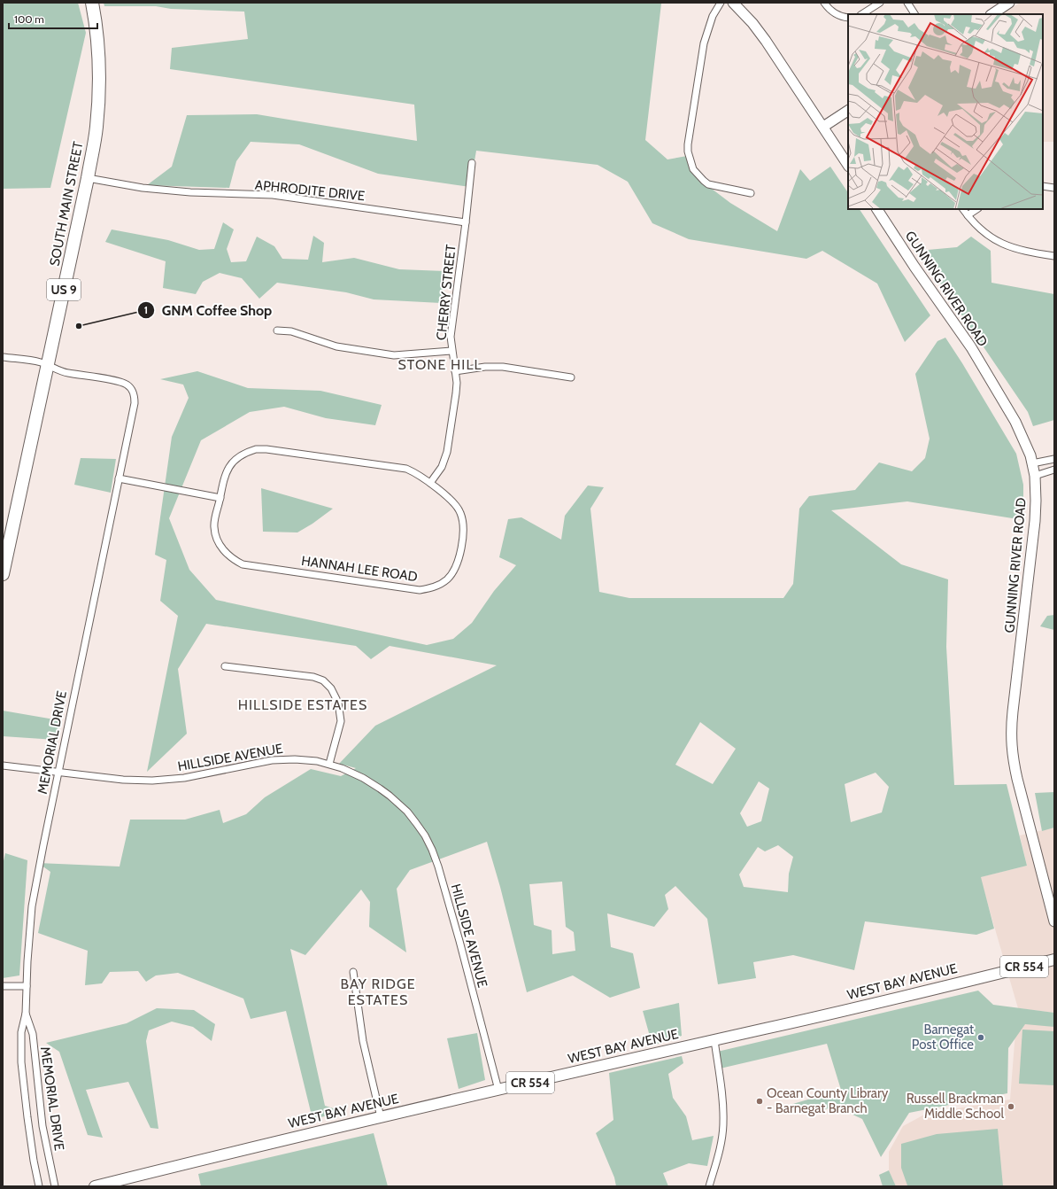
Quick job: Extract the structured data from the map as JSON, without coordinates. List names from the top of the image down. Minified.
{"streets":{"highway":["SOUTH MAIN STREET","US 9"],"main road":["CR 554","WEST BAY AVENUE"],"street":["APHRODITE DRIVE","GUNNING RIVER ROAD","CHERRY STREET","HANNAH LEE ROAD","MEMORIAL DRIVE","HILLSIDE AVENUE"]},"crossings":[["APHRODITE DRIVE","SOUTH MAIN STREET"],["APHRODITE DRIVE","CHERRY STREET"],["SOUTH MAIN STREET","MEMORIAL DRIVE"],["CHERRY STREET","HANNAH LEE ROAD"],["MEMORIAL DRIVE","HILLSIDE AVENUE"],["HILLSIDE AVENUE","WEST BAY AVENUE"]],"districts":["STONE HILL","HILLSIDE ESTATES","BAY RIDGE ESTATES"],"places":["GNM Coffee Shop","Barnegat Post Office","Ocean County Library - Barnegat Branch","Russell Brackman Middle School"],"scale_bar":"100 m"}
